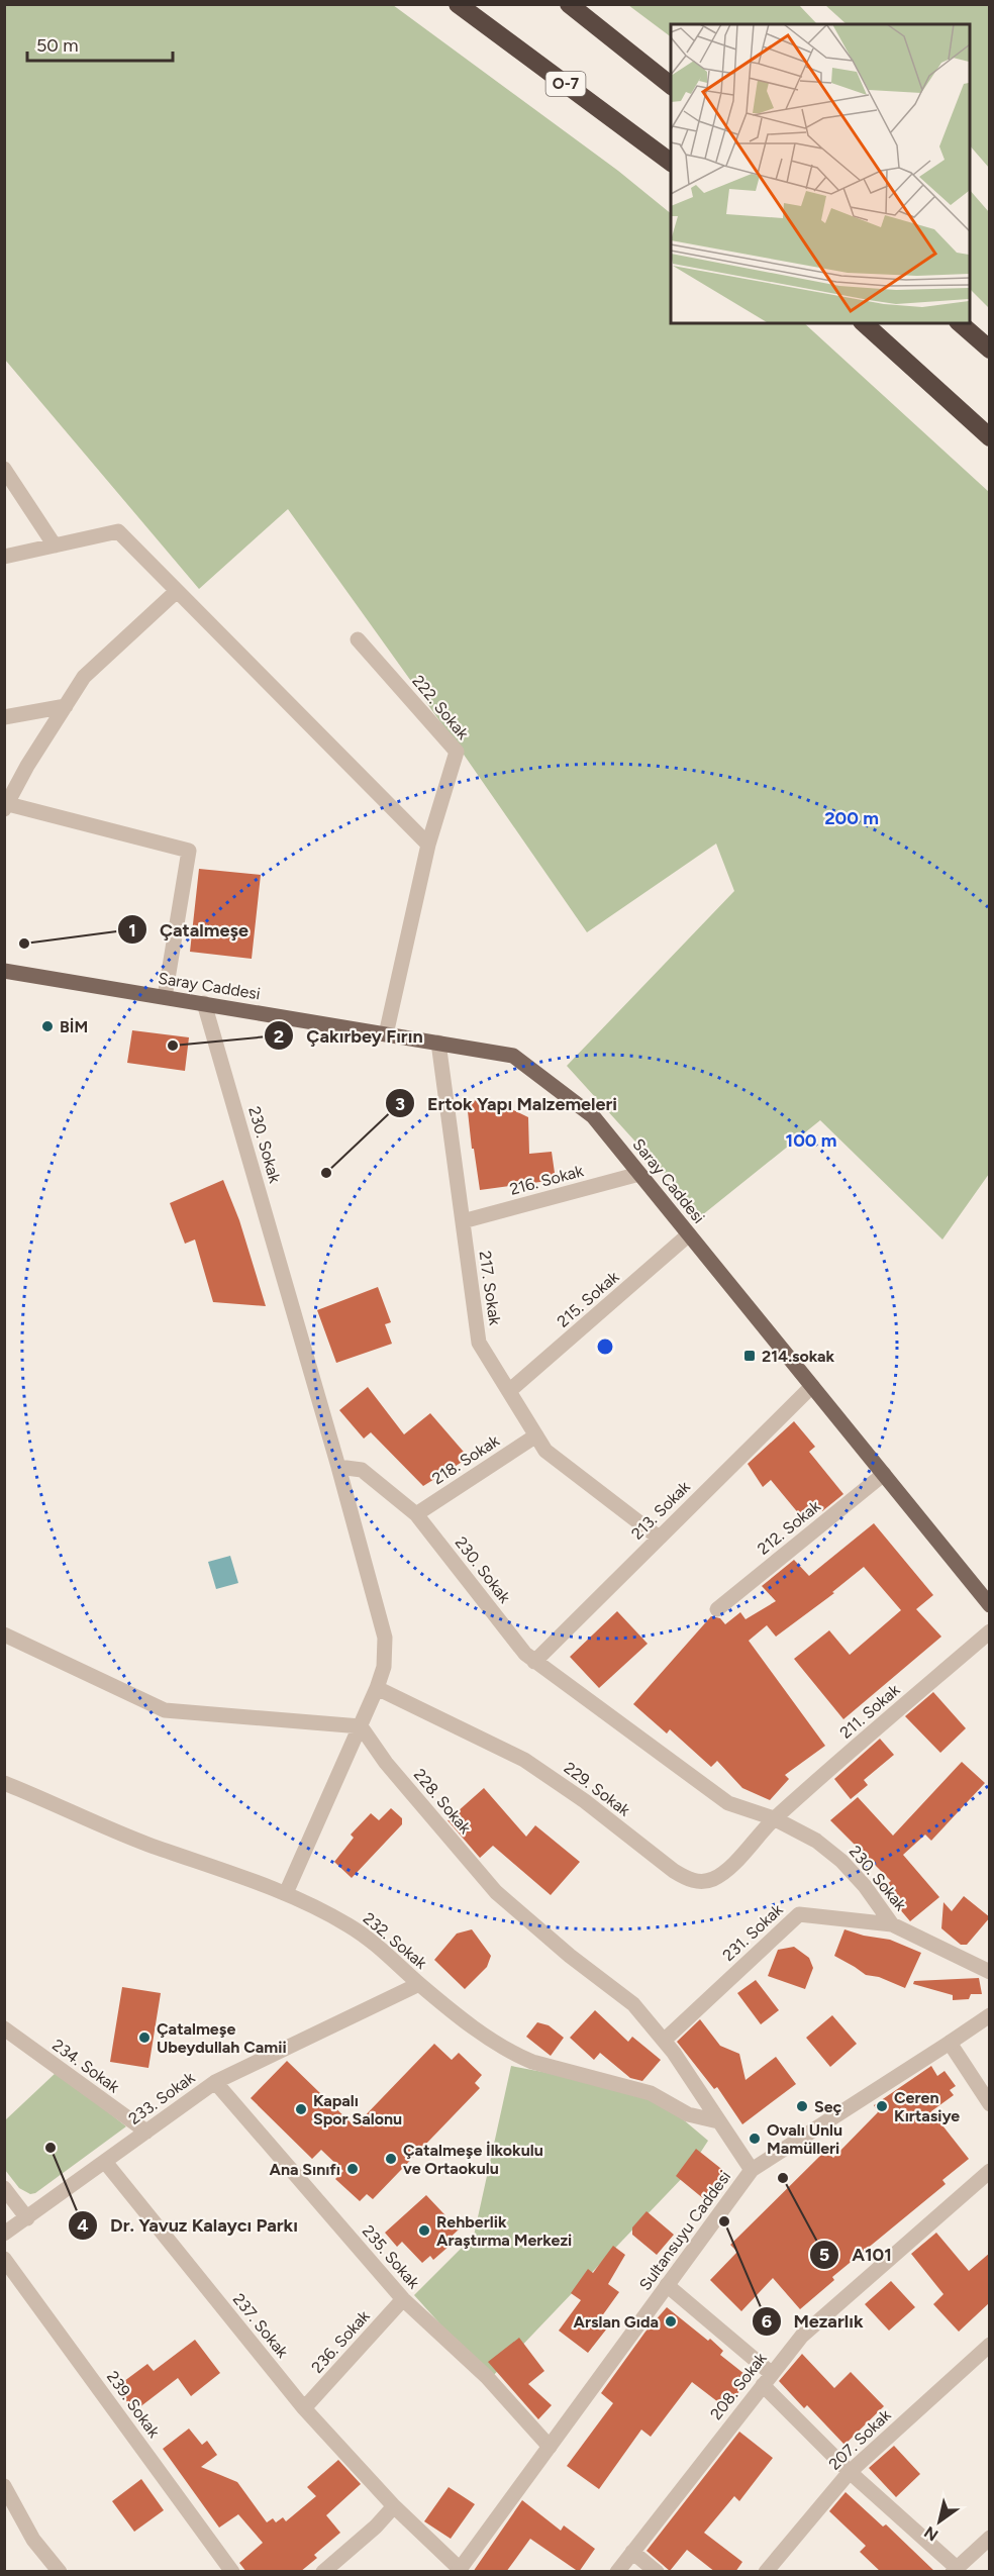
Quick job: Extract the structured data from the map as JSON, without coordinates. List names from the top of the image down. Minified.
{"streets":{"highway":["O-7"],"main road":["Saray Caddesi"],"street":["222. Sokak","230. Sokak","216. Sokak","217. Sokak","215. Sokak","218. Sokak","213. Sokak","212. Sokak","211. Sokak","229. Sokak","228. Sokak","231. Sokak","232. Sokak","234. Sokak","233. Sokak","Sultansuyu Caddesi","235. Sokak","237. Sokak","236. Sokak","208. Sokak","239. Sokak","207. Sokak"]},"crossings":[["Saray Caddesi","230. Sokak"],["Saray Caddesi","216. Sokak"],["Saray Caddesi","217. Sokak"],["Saray Caddesi","215. Sokak"],["Saray Caddesi","213. Sokak"],["Saray Caddesi","212. Sokak"],["230. Sokak","218. Sokak"],["230. Sokak","213. Sokak"],["230. Sokak","211. Sokak"],["230. Sokak","229. Sokak"],["230. Sokak","231. Sokak"],["216. Sokak","217. Sokak"],["217. Sokak","215. Sokak"],["217. Sokak","218. Sokak"],["217. Sokak","213. Sokak"],["211. Sokak","229. Sokak"],["228. Sokak","231. Sokak"],["228. Sokak","232. Sokak"],["228. Sokak","Sultansuyu Caddesi"],["232. Sokak","233. Sokak"],["234. Sokak","233. Sokak"],["233. Sokak","235. Sokak"],["233. Sokak","237. Sokak"],["Sultansuyu Caddesi","235. Sokak"],["Sultansuyu Caddesi","237. Sokak"],["235. Sokak","236. Sokak"],["237. Sokak","236. Sokak"]],"places":{"other":["Çatalmeşe","BİM","Çakırbey Fırın","Ertok Yapı Malzemeleri","Çatalmeşe Ubeydullah Camii","Seç","Ceren Kırtasiye","Kapalı Spor Salonu","Ovalı Unlu Mamülleri","Dr. Yavuz Kalaycı Parkı","Çatalmeşe İlkokulu ve Ortaokulu","Ana Sınıfı","A101","Mezarlık","Rehberlik Araştırma Merkezi","Arslan Gıda"],"transit":["214.sokak"]},"scale_bar":"50 m","north":"bottom left","rings":["200 m","100 m"]}
